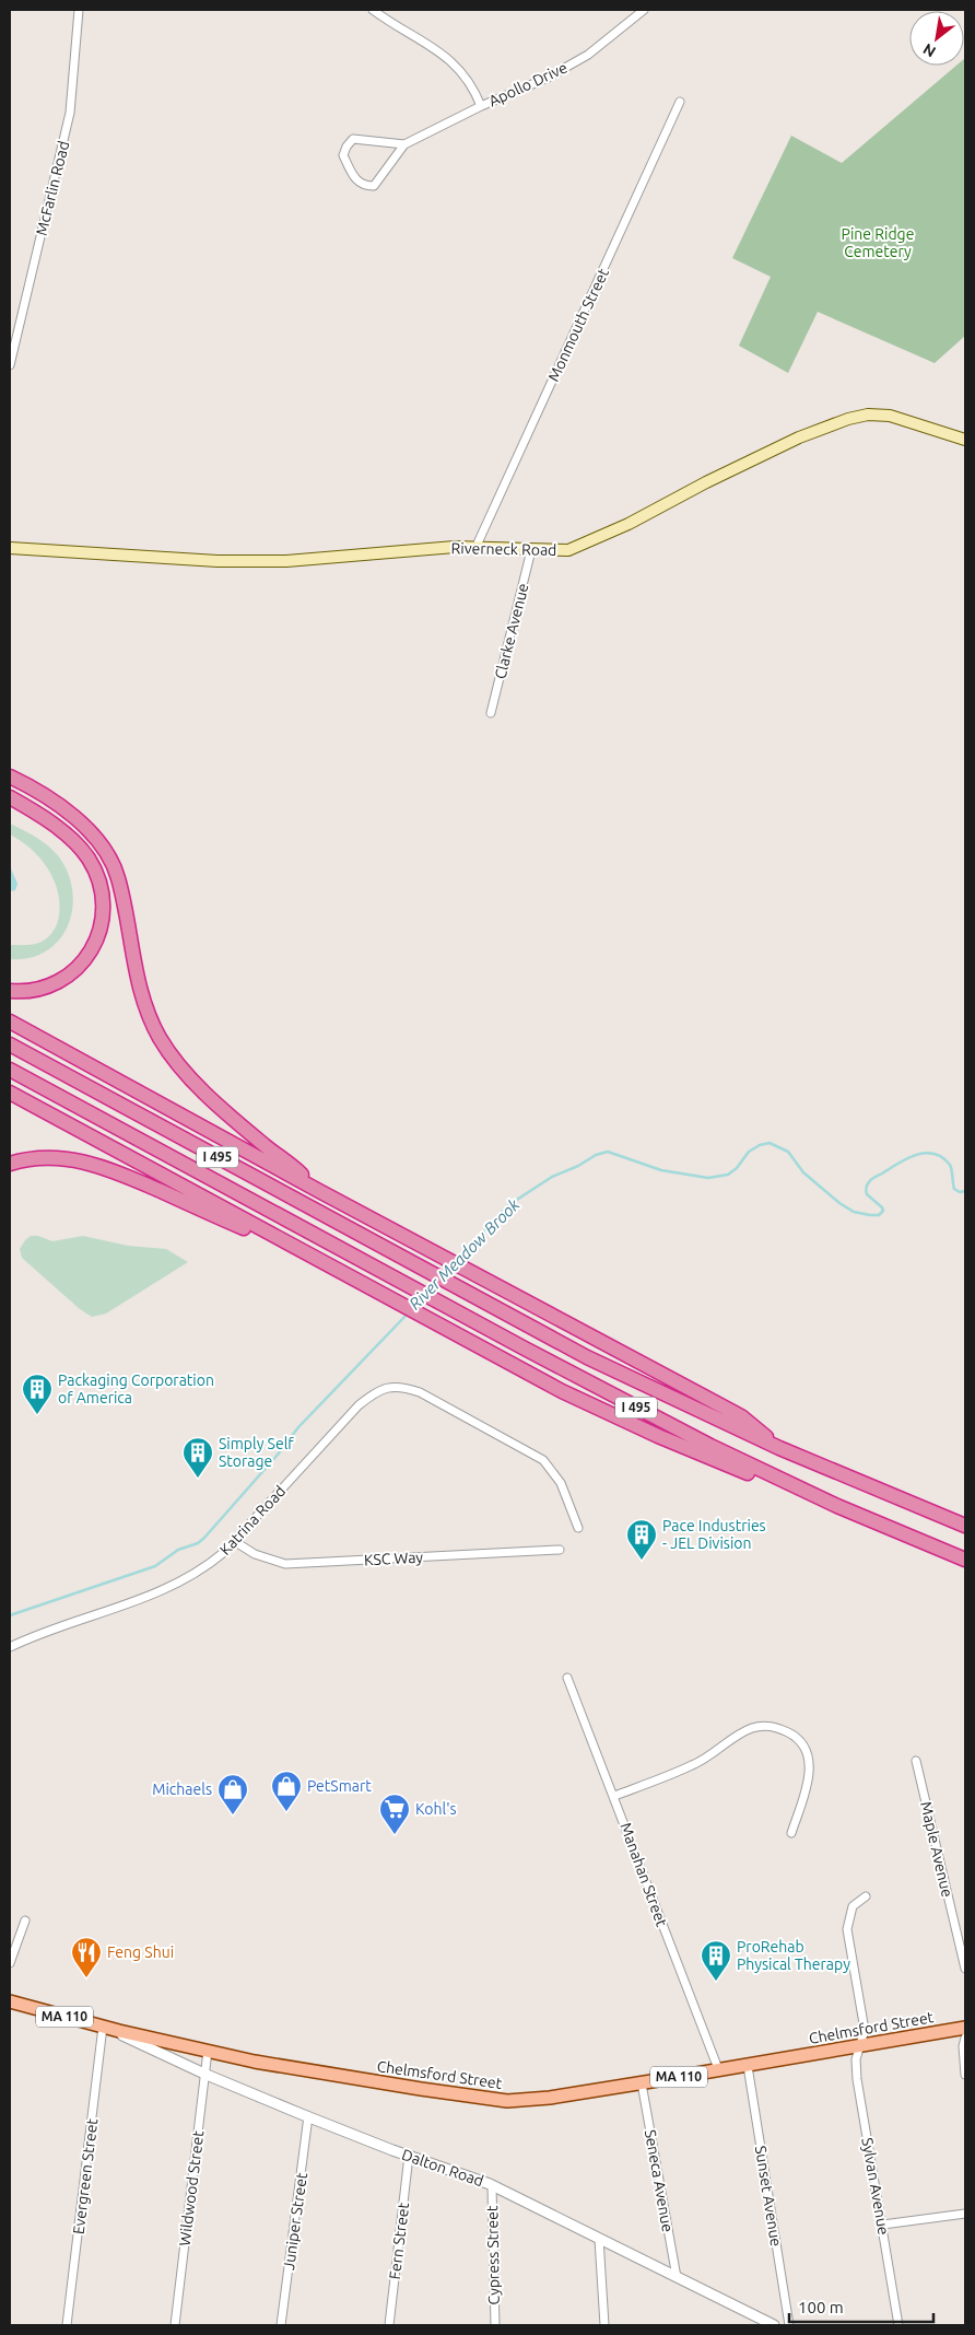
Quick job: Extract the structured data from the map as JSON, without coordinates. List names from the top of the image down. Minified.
{"streets":{"highway":["I 495"],"main road":["Riverneck Road","MA 110","Chelmsford Street"],"street":["Apollo Drive","McFarlin Road","Monmouth Street","Clarke Avenue","Katrina Road","KSC Way","Maple Avenue","Manahan Street","Dalton Road","Evergreen Street","Seneca Avenue","Sylvan Avenue","Wildwood Street","Sunset Avenue","Juniper Street","Fern Street","Cypress Street"]},"crossings":[["Monmouth Street","Riverneck Road"],["Riverneck Road","Clarke Avenue"],["Katrina Road","KSC Way"],["Manahan Street","Chelmsford Street"],["Chelmsford Street","Dalton Road"],["Chelmsford Street","Evergreen Street"],["Chelmsford Street","Seneca Avenue"],["Chelmsford Street","Sylvan Avenue"],["Chelmsford Street","Wildwood Street"],["Chelmsford Street","Sunset Avenue"],["Dalton Road","Evergreen Street"],["Dalton Road","Seneca Avenue"],["Dalton Road","Wildwood Street"],["Dalton Road","Juniper Street"],["Dalton Road","Fern Street"],["Dalton Road","Cypress Street"]],"water":["River Meadow Brook"],"parks":["Pine Ridge Cemetery"],"places":{"building":["Packaging Corporation of America","Simply Self Storage","Pace Industries - JEL Division","ProRehab Physical Therapy"],"shop":["PetSmart","Michaels"],"supermarket":["Kohl's"],"restaurant":["Feng Shui"]},"scale_bar":"100 m","north":"bottom left"}
